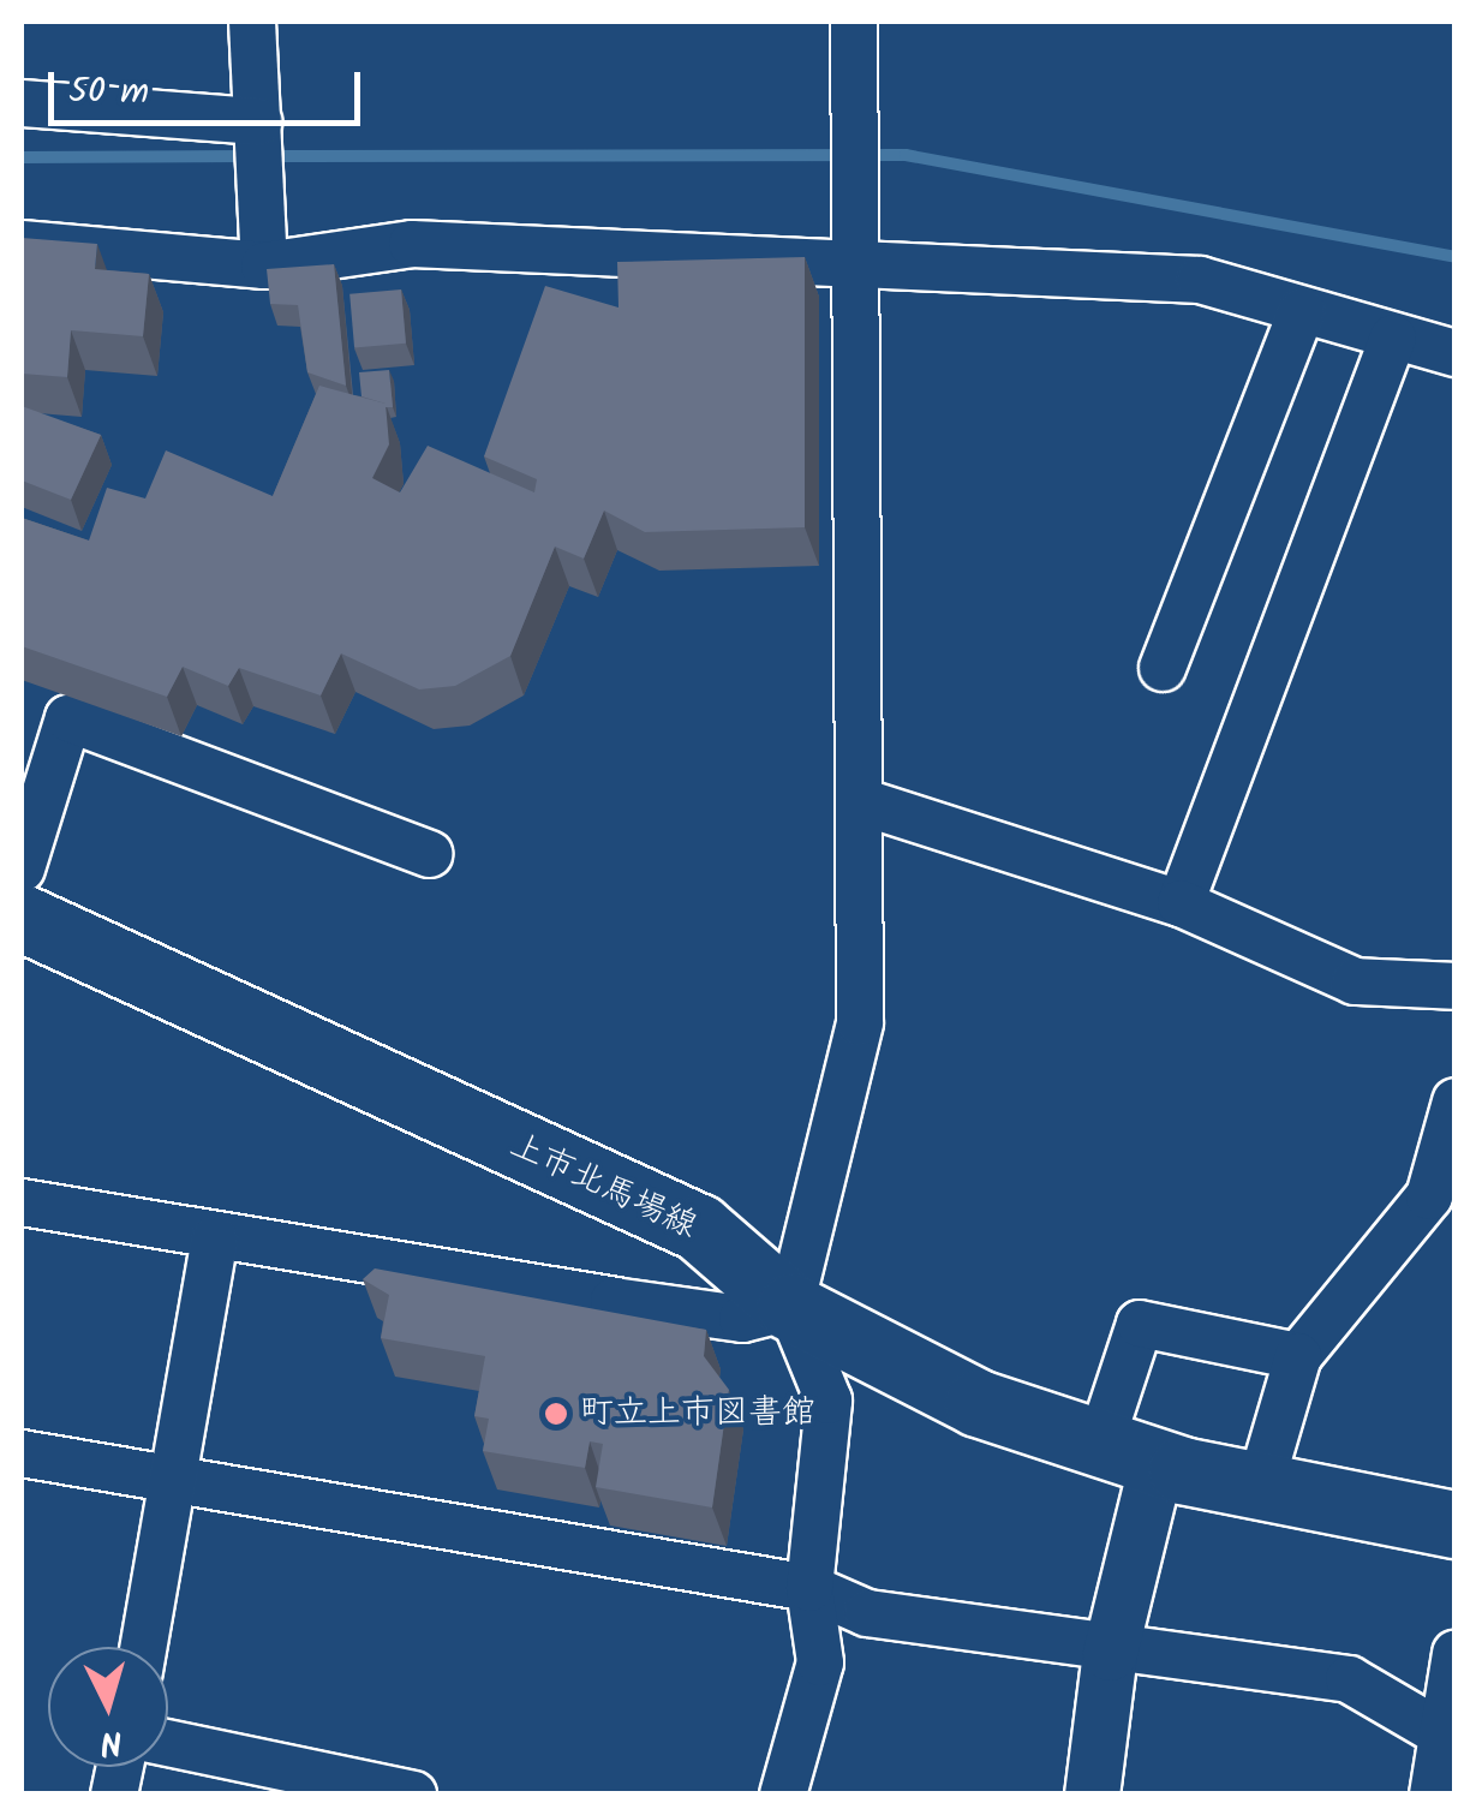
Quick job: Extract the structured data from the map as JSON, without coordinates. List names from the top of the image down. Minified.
{"streets":{"main road":["上市北馬場線"]},"places":["町立上市図書館"],"scale_bar":"50 m","north":"bottom"}
